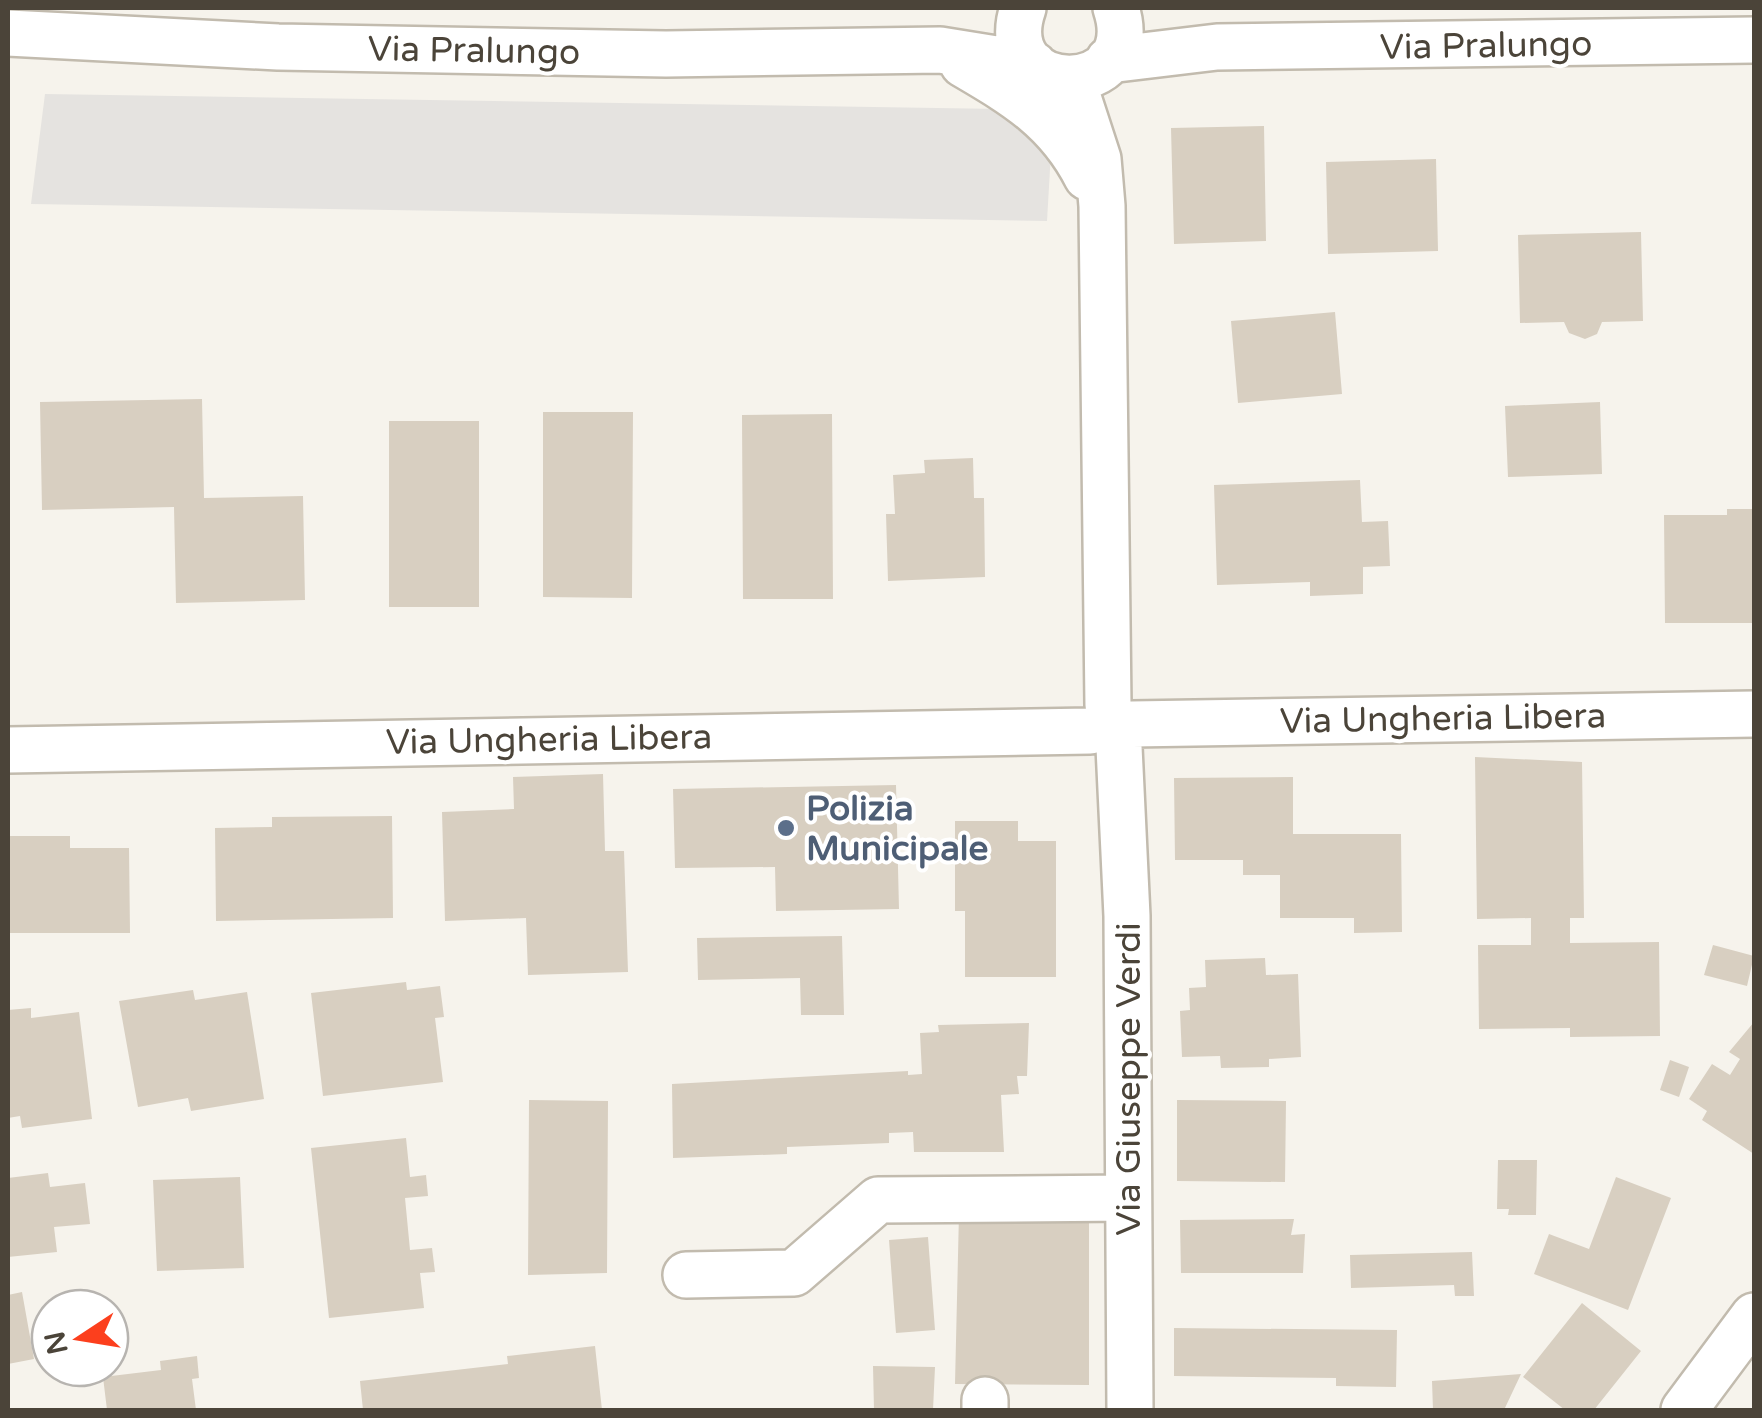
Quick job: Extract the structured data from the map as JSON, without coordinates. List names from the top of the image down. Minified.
{"streets":{"street":["Via Pralungo","Via Ungheria Libera","Via Giuseppe Verdi"]},"crossings":[["Via Pralungo","Via Giuseppe Verdi"],["Via Ungheria Libera","Via Giuseppe Verdi"]],"places":["Polizia Municipale"],"north":"left"}
